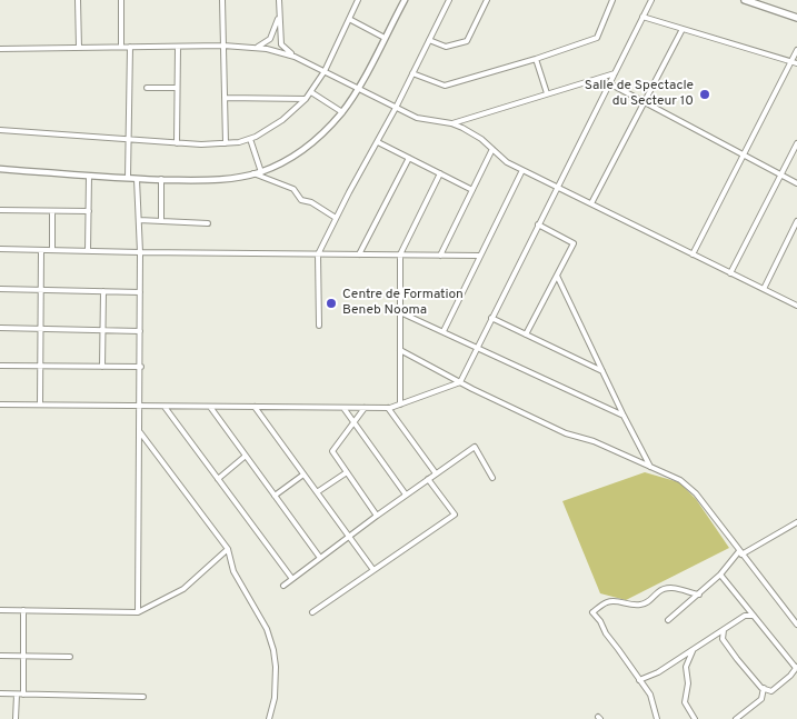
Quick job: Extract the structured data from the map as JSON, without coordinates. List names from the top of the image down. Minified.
{"places":["Salle de Spectacle du Secteur 10","Centre de Formation Beneb Nooma"]}
